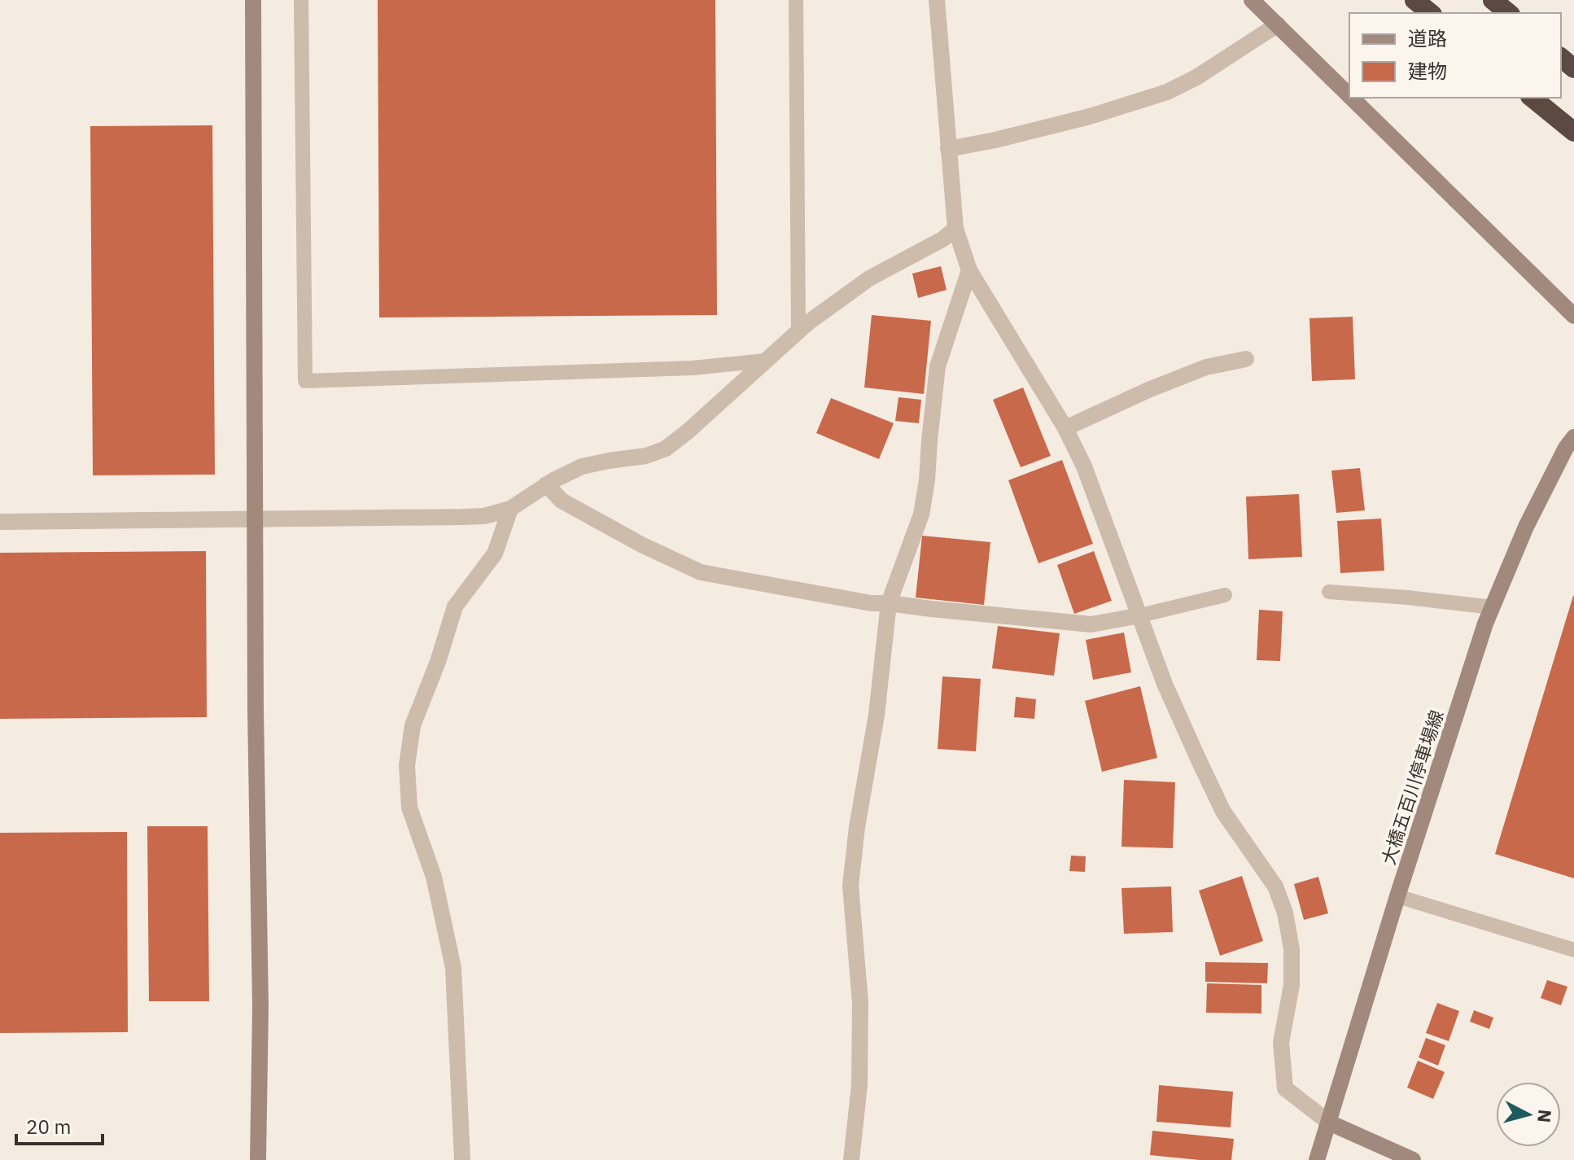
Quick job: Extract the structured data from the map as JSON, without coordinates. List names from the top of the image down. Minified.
{"streets":{"street":["大橋五百川停車場線"]},"legend":["道路","建物"],"scale_bar":"20 m","north":"right"}
